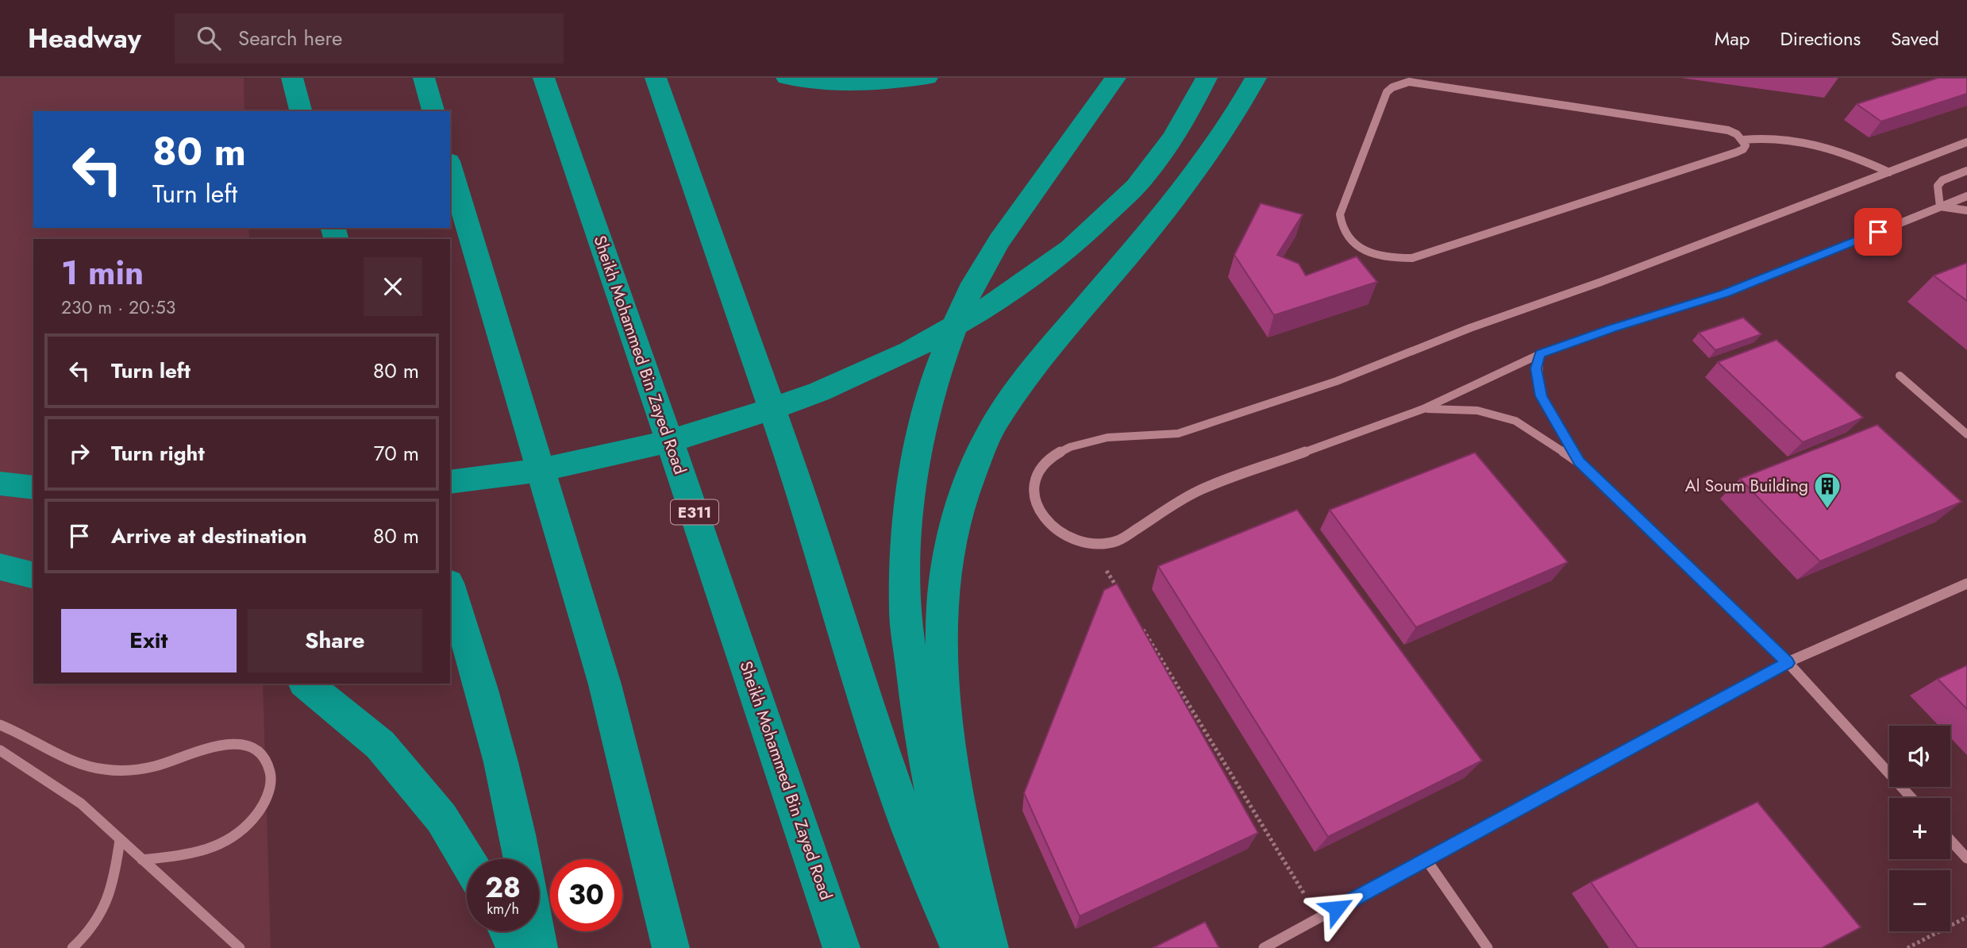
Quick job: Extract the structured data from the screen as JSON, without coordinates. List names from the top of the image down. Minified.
{"streets":{"highway":["Sheikh Mohammed Bin Zayed Road","E311"]},"places":{"building":["Al Soum Building"]},"page":{"header":"Headway","search":"Search here","nav":["Map","Directions","Saved"],"turn":["80 m","Turn left"],"heading":["1 min","230 m · 20:53"],"list":[{"name":"Turn left","value":"80 m"},{"name":"Turn right","value":"70 m"},{"name":"Arrive at destination","value":"80 m"}],"buttons":["Exit","Share"],"map_buttons":["+","−"],"speed":"28 km/h","limit":"30"}}
